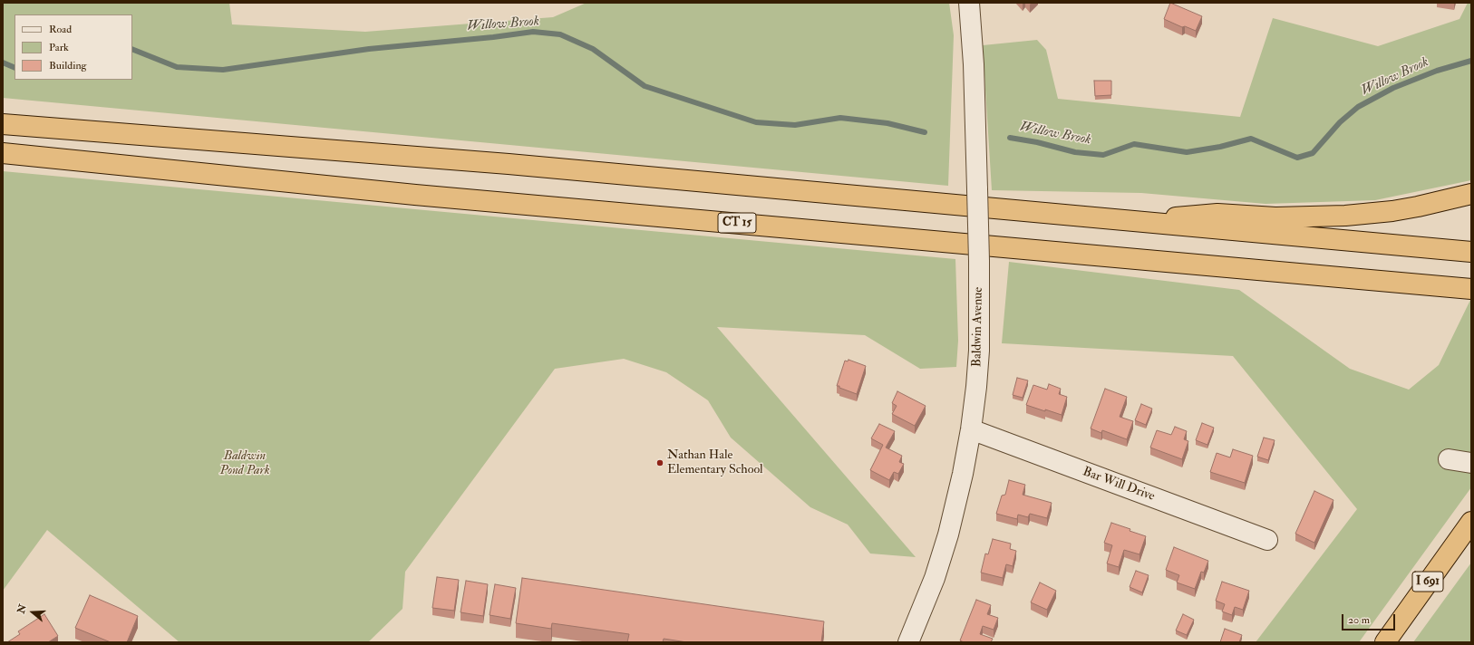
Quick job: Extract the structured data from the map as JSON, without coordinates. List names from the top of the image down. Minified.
{"streets":{"highway":["CT 15","I 691"],"street":["Baldwin Avenue","Bar Will Drive"]},"crossings":[["Baldwin Avenue","Bar Will Drive"]],"water":["Willow Brook"],"parks":["Baldwin Pond Park"],"places":["Nathan Hale Elementary School"],"legend":["Road","Park","Building"],"scale_bar":"20 m","north":"left"}
